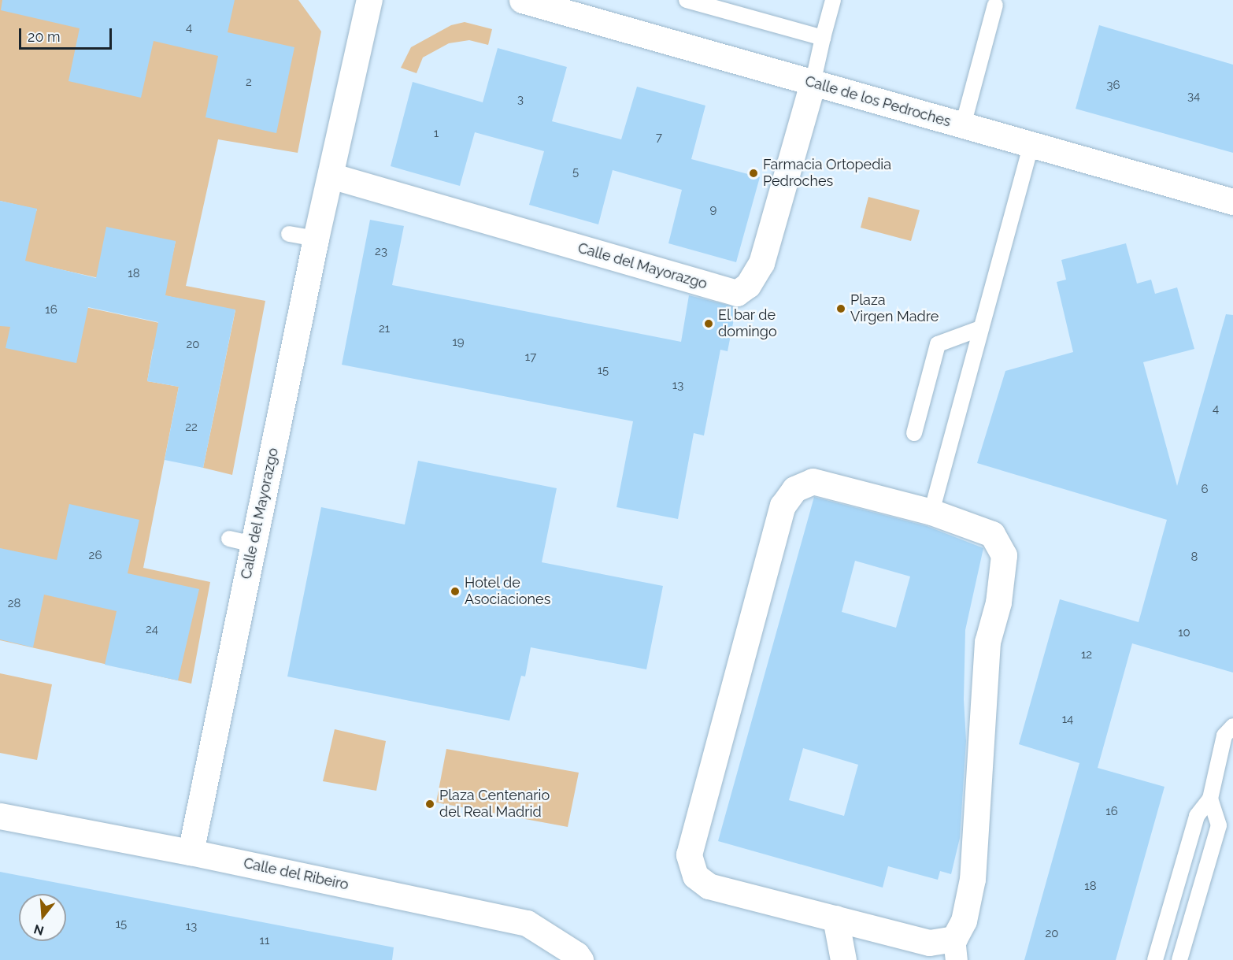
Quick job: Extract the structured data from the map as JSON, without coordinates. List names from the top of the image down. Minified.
{"streets":{"street":["Calle de los Pedroches","Calle del Mayorazgo","Calle del Ribeiro"]},"crossings":[["Calle de los Pedroches","Calle del Mayorazgo"],["Calle del Mayorazgo","Calle del Ribeiro"]],"places":["Farmacia Ortopedia Pedroches","Plaza Virgen Madre","El bar de domingo","Hotel de Asociaciones","Plaza Centenario del Real Madrid"],"house_numbers":["4","2","36","34","3","1","7","5","9","23","18","16","21","19","20","17","15","13","4","22","6","26","8","28","24","10","12","14","16","18","15","13","20","11"],"scale_bar":"20 m","north":"bottom"}
